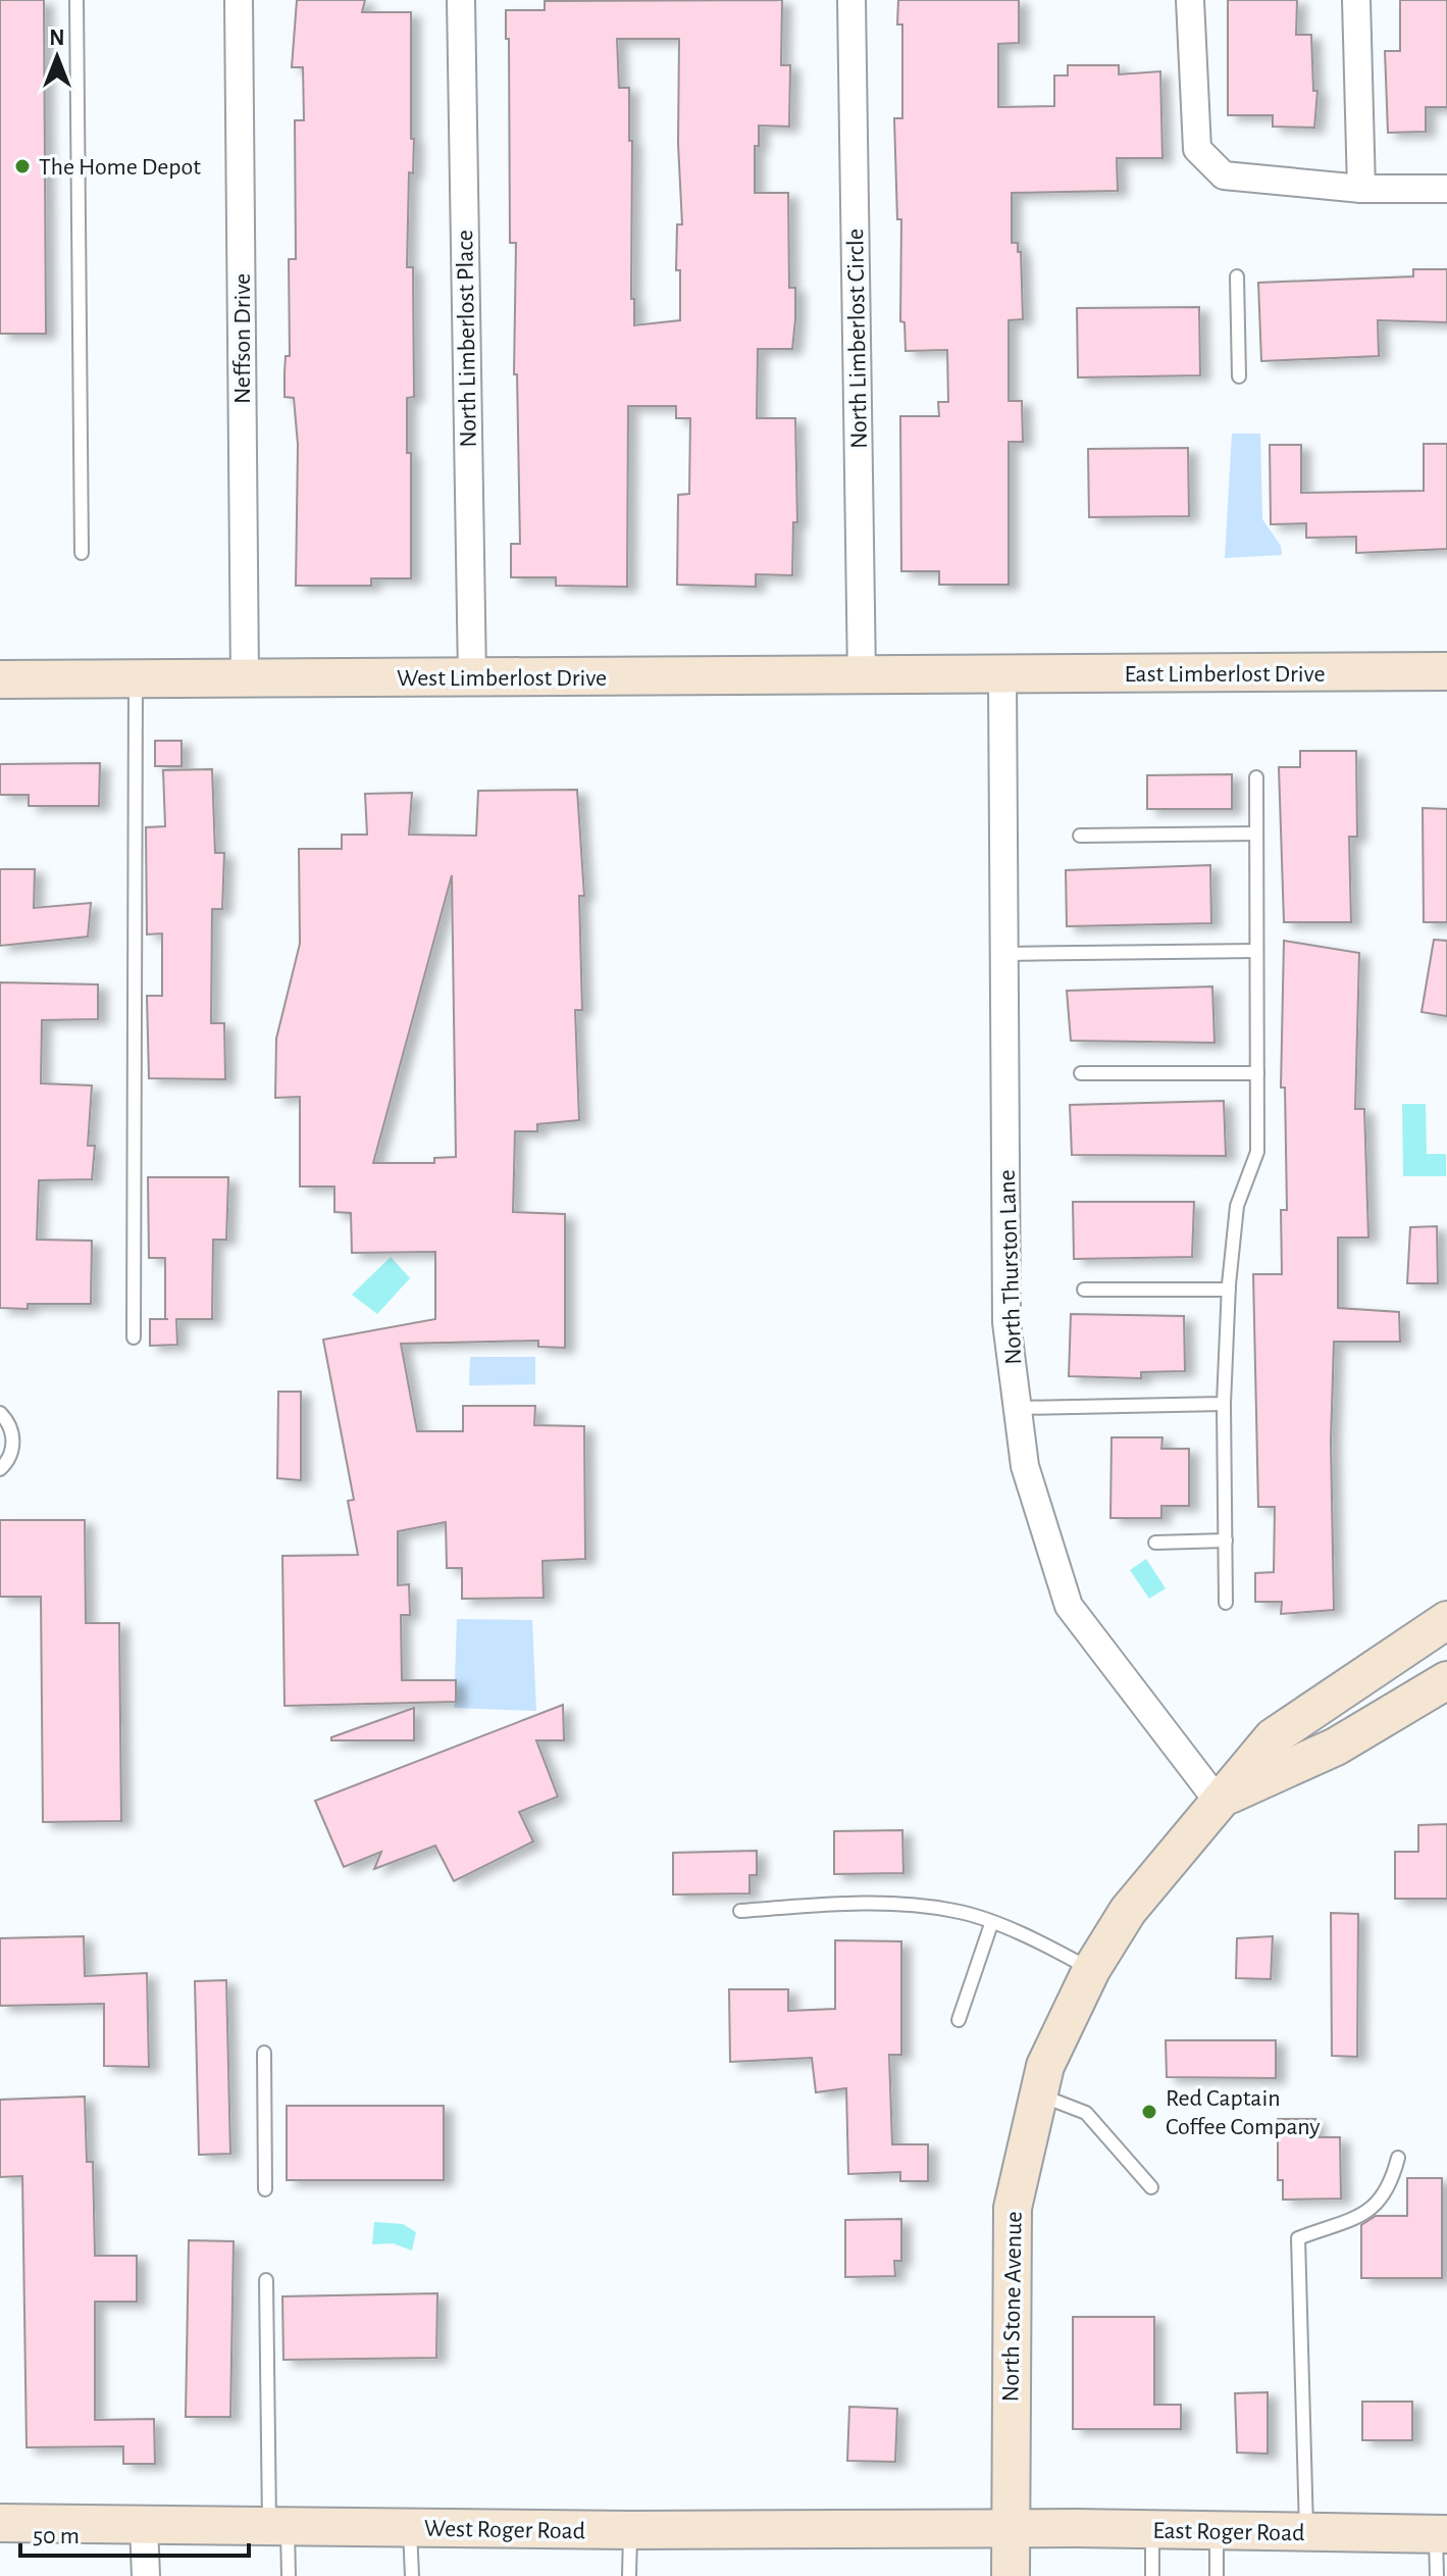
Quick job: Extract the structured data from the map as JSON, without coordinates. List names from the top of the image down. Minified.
{"streets":{"street":["Neffson Drive","North Limberlost Place","North Limberlost Circle","East Limberlost Drive","West Limberlost Drive","North Thurston Lane","North Stone Avenue","West Roger Road","East Roger Road"]},"crossings":[["Neffson Drive","West Limberlost Drive"],["North Limberlost Place","West Limberlost Drive"],["North Limberlost Circle","West Limberlost Drive"],["East Limberlost Drive","West Limberlost Drive"],["East Limberlost Drive","North Thurston Lane"],["West Limberlost Drive","North Thurston Lane"],["North Thurston Lane","North Stone Avenue"],["North Stone Avenue","West Roger Road"],["North Stone Avenue","East Roger Road"],["West Roger Road","East Roger Road"]],"places":["The Home Depot","Red Captain Coffee Company"],"scale_bar":"50 m","north":"top"}
